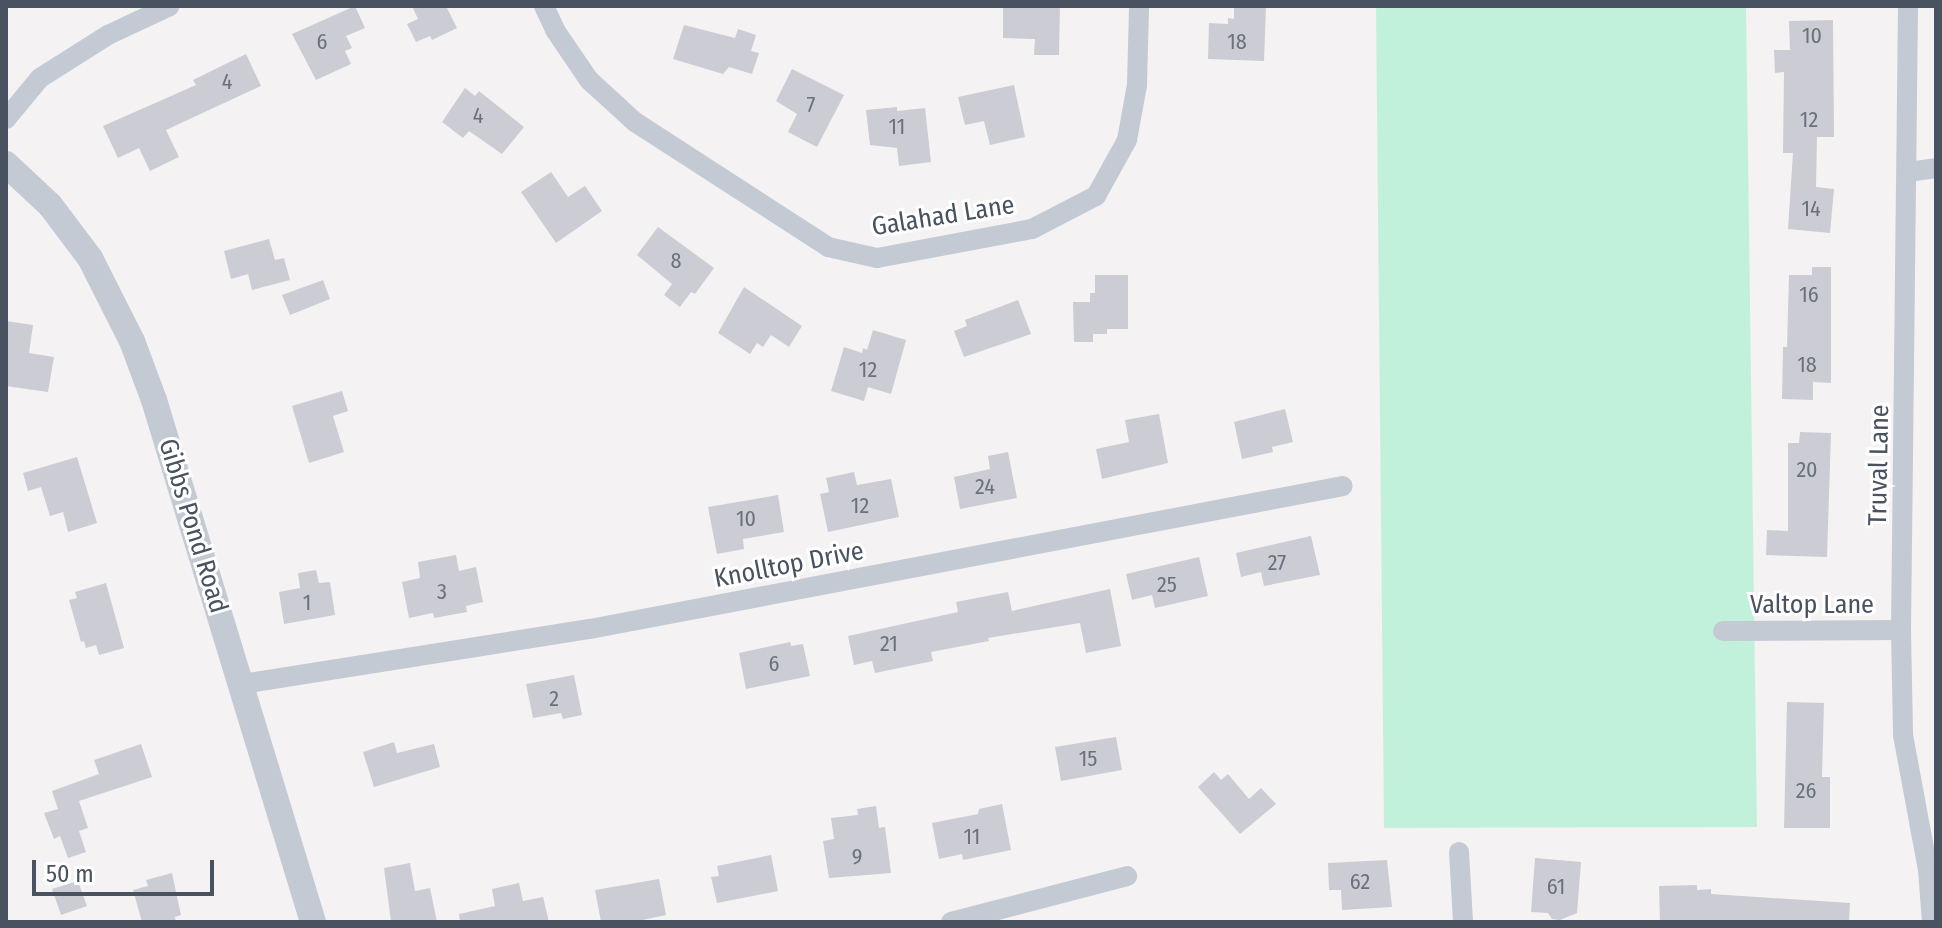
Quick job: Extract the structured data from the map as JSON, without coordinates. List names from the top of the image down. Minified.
{"streets":{"street":["Galahad Lane","Truval Lane","Gibbs Pond Road","Knolltop Drive","Valtop Lane"]},"crossings":[["Truval Lane","Valtop Lane"],["Gibbs Pond Road","Knolltop Drive"]],"house_numbers":["10","6","18","4","7","4","12","11","14","8","16","18","12","20","24","12","10","27","25","3","1","21","6","2","15","26","11","9","62","61"],"scale_bar":"50 m"}
